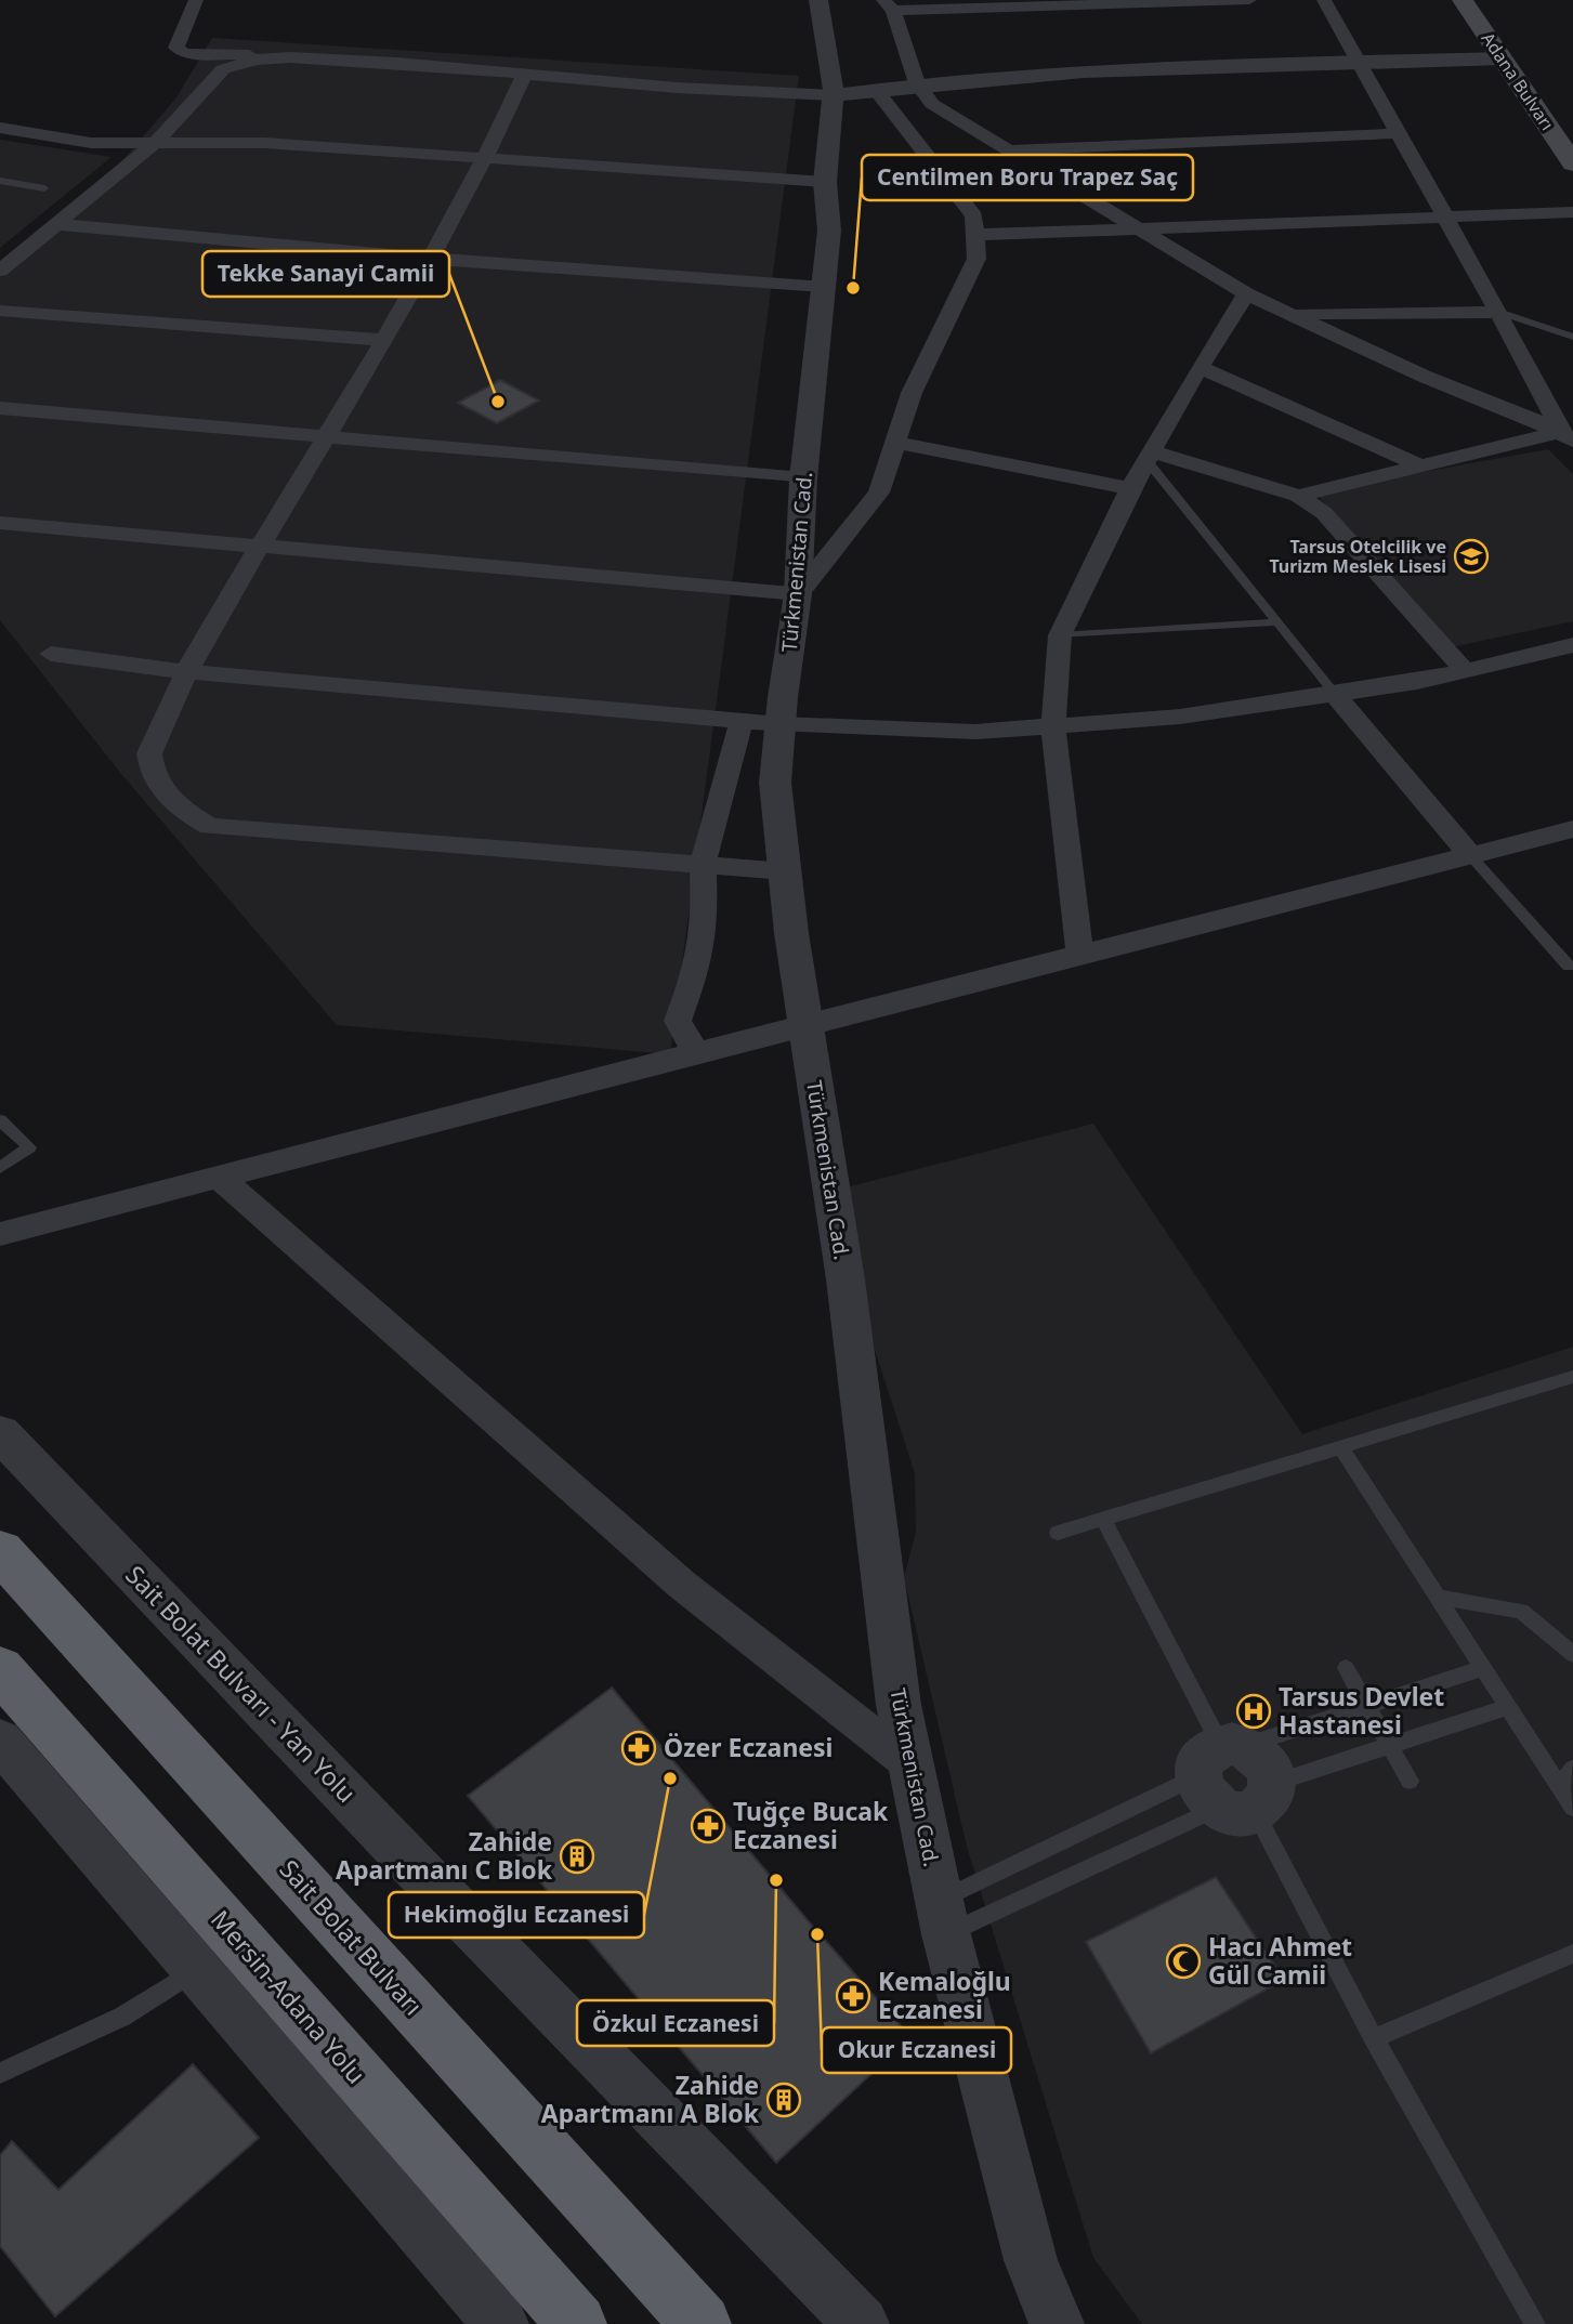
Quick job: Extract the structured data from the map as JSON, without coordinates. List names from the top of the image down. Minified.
{"streets":{"highway":["Sait Bolat Bulvarı","Mersin-Adana Yolu"],"main road":["Adana Bulvarı"],"street":["Türkmenistan Cad.","Sait Bolat Bulvarı - Yan Yolu"]},"places":{"other":["Centilmen Boru Trapez Saç","Tekke Sanayi Camii","Hekimoğlu Eczanesi","Özkul Eczanesi","Okur Eczanesi"],"school or university":["Tarsus Otelcilik ve Turizm Meslek Lisesi"],"hospital":["Tarsus Devlet Hastanesi"],"pharmacy":["Özer Eczanesi","Tuğçe Bucak Eczanesi","Kemaloğlu Eczanesi"],"building":["Zahide Apartmanı C Blok","Zahide Apartmanı A Blok"],"mosque":["Hacı Ahmet Gül Camii"]}}
